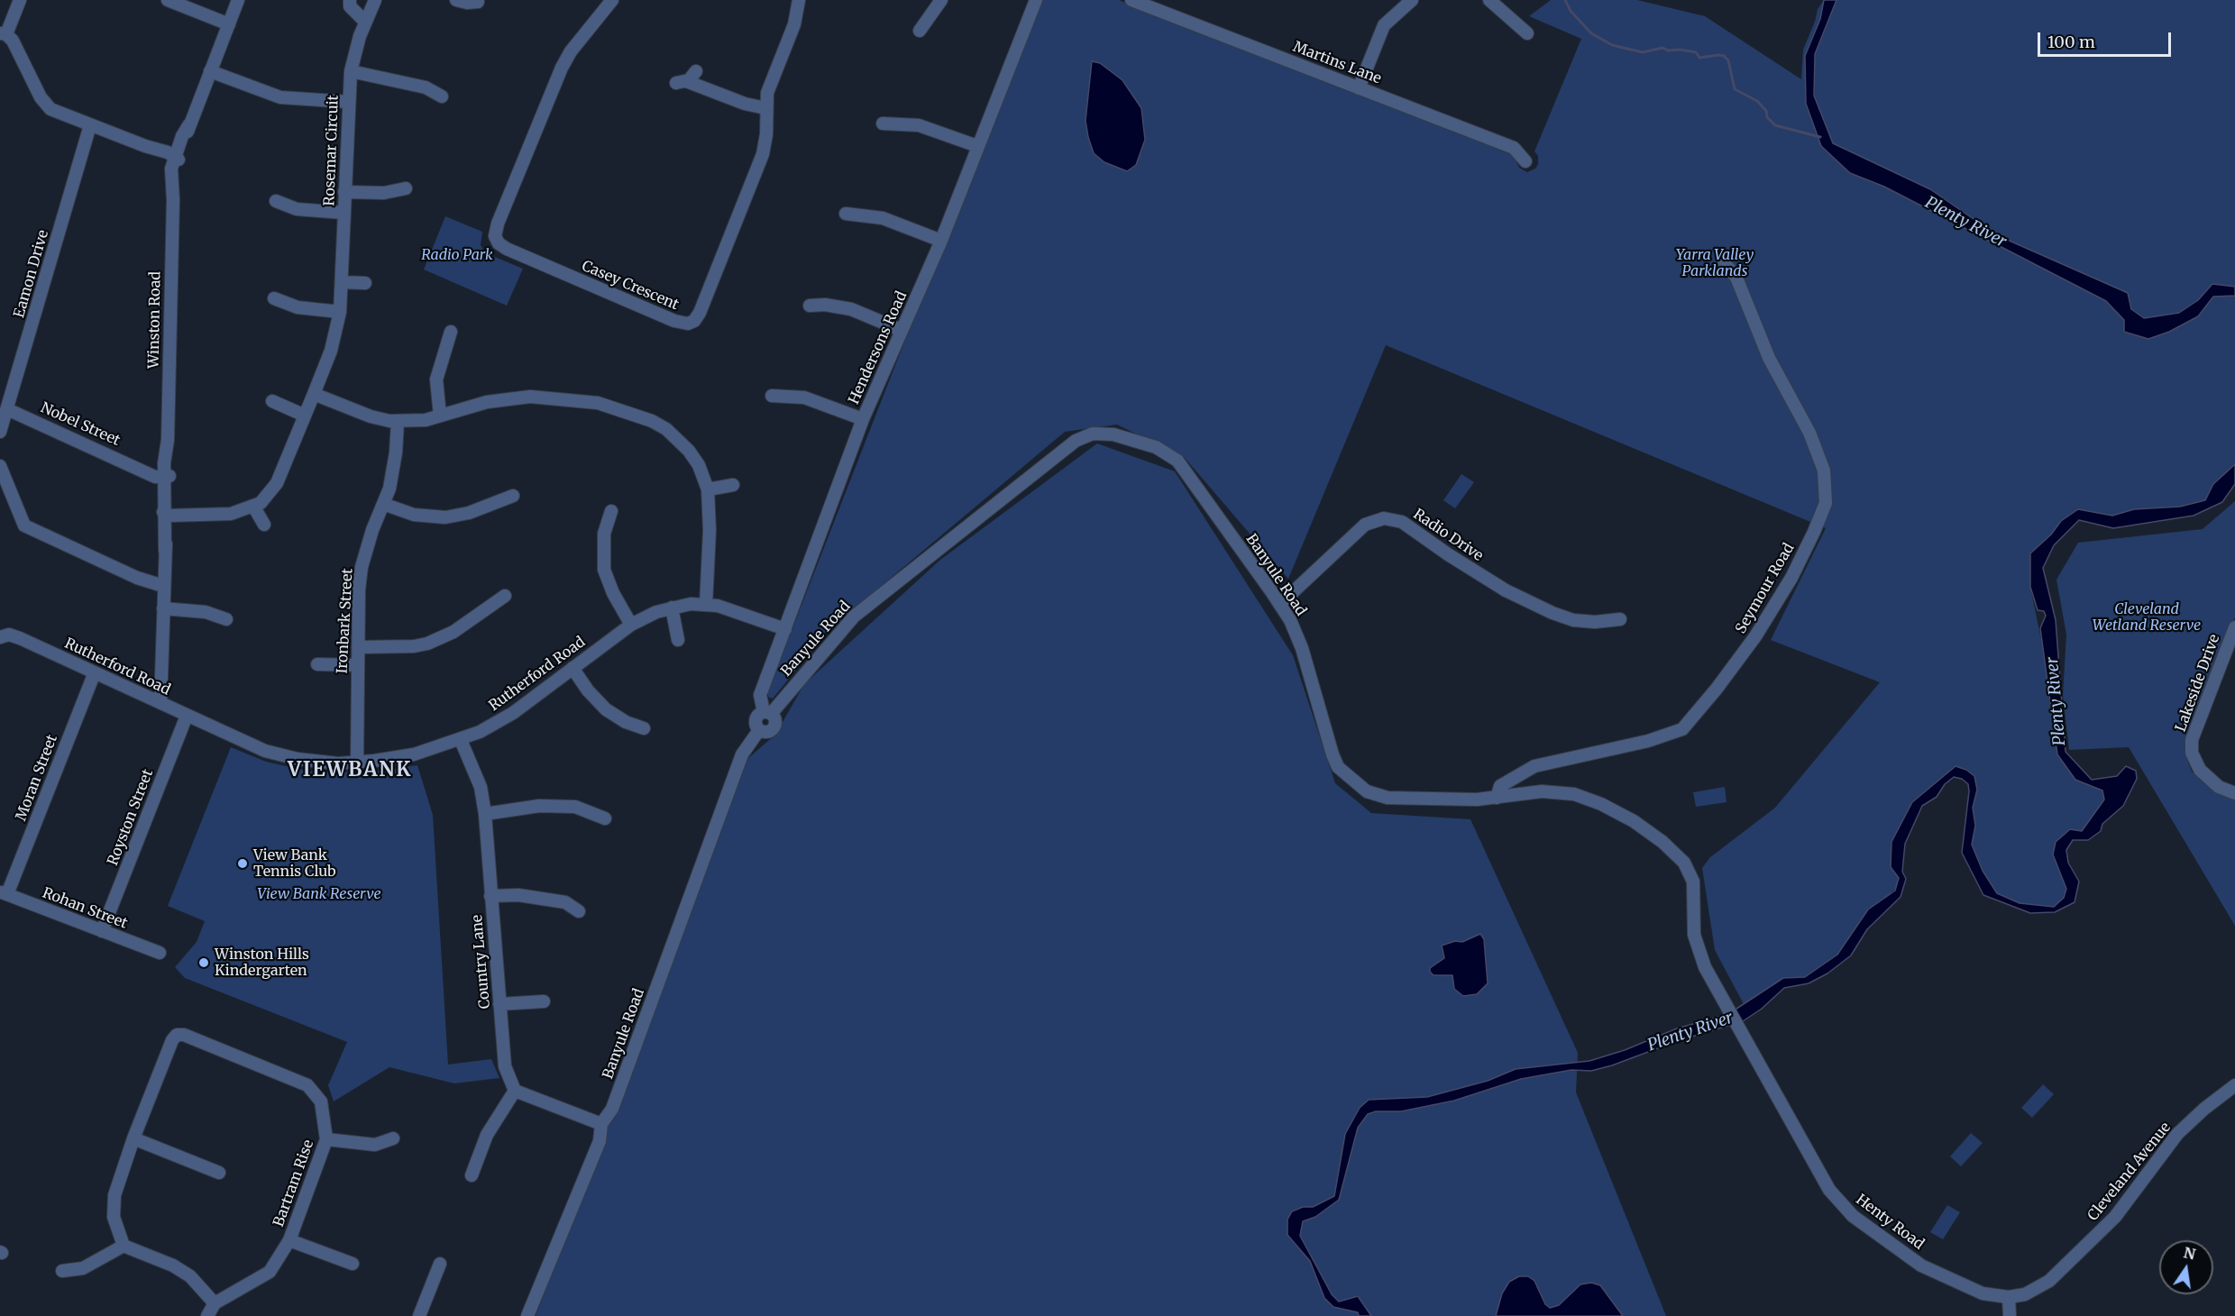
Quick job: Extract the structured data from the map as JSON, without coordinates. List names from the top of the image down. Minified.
{"streets":{"street":["Martins Lane","Rosemar Circuit","Eamon Drive","Casey Crescent","Winston Road","Hendersons Road","Nobel Street","Radio Drive","Banyule Road","Seymour Road","Ironbark Street","Rutherford Road","Lakeside Drive","Moran Street","Royston Street","Rohan Street","Country Lane","Cleveland Avenue","Bartram Rise","Henty Road"]},"crossings":[["Eamon Drive","Nobel Street"],["Winston Road","Nobel Street"],["Winston Road","Rutherford Road"],["Hendersons Road","Banyule Road"],["Hendersons Road","Rutherford Road"],["Radio Drive","Banyule Road"],["Banyule Road","Seymour Road"],["Banyule Road","Henty Road"],["Ironbark Street","Rutherford Road"],["Rutherford Road","Moran Street"],["Rutherford Road","Royston Street"],["Rutherford Road","Country Lane"],["Moran Street","Rohan Street"],["Royston Street","Rohan Street"],["Cleveland Avenue","Henty Road"]],"districts":["VIEWBANK"],"water":["Plenty River"],"parks":["Radio Park","Yarra Valley Parklands","Cleveland Wetland Reserve","View Bank Reserve"],"places":["View Bank Tennis Club","Winston Hills Kindergarten"],"scale_bar":"100 m","north":"top"}
